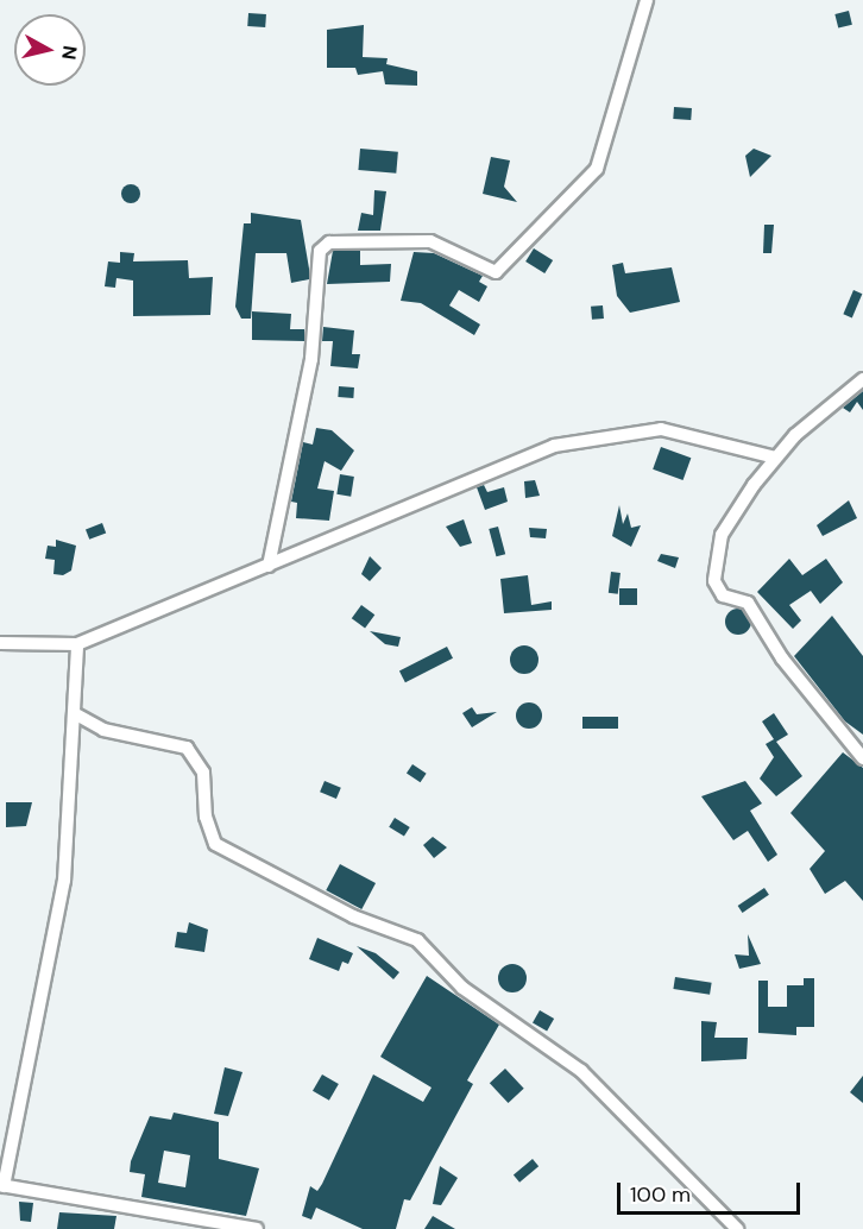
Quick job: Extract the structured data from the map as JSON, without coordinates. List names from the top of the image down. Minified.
{"scale_bar":"100 m","north":"right"}
